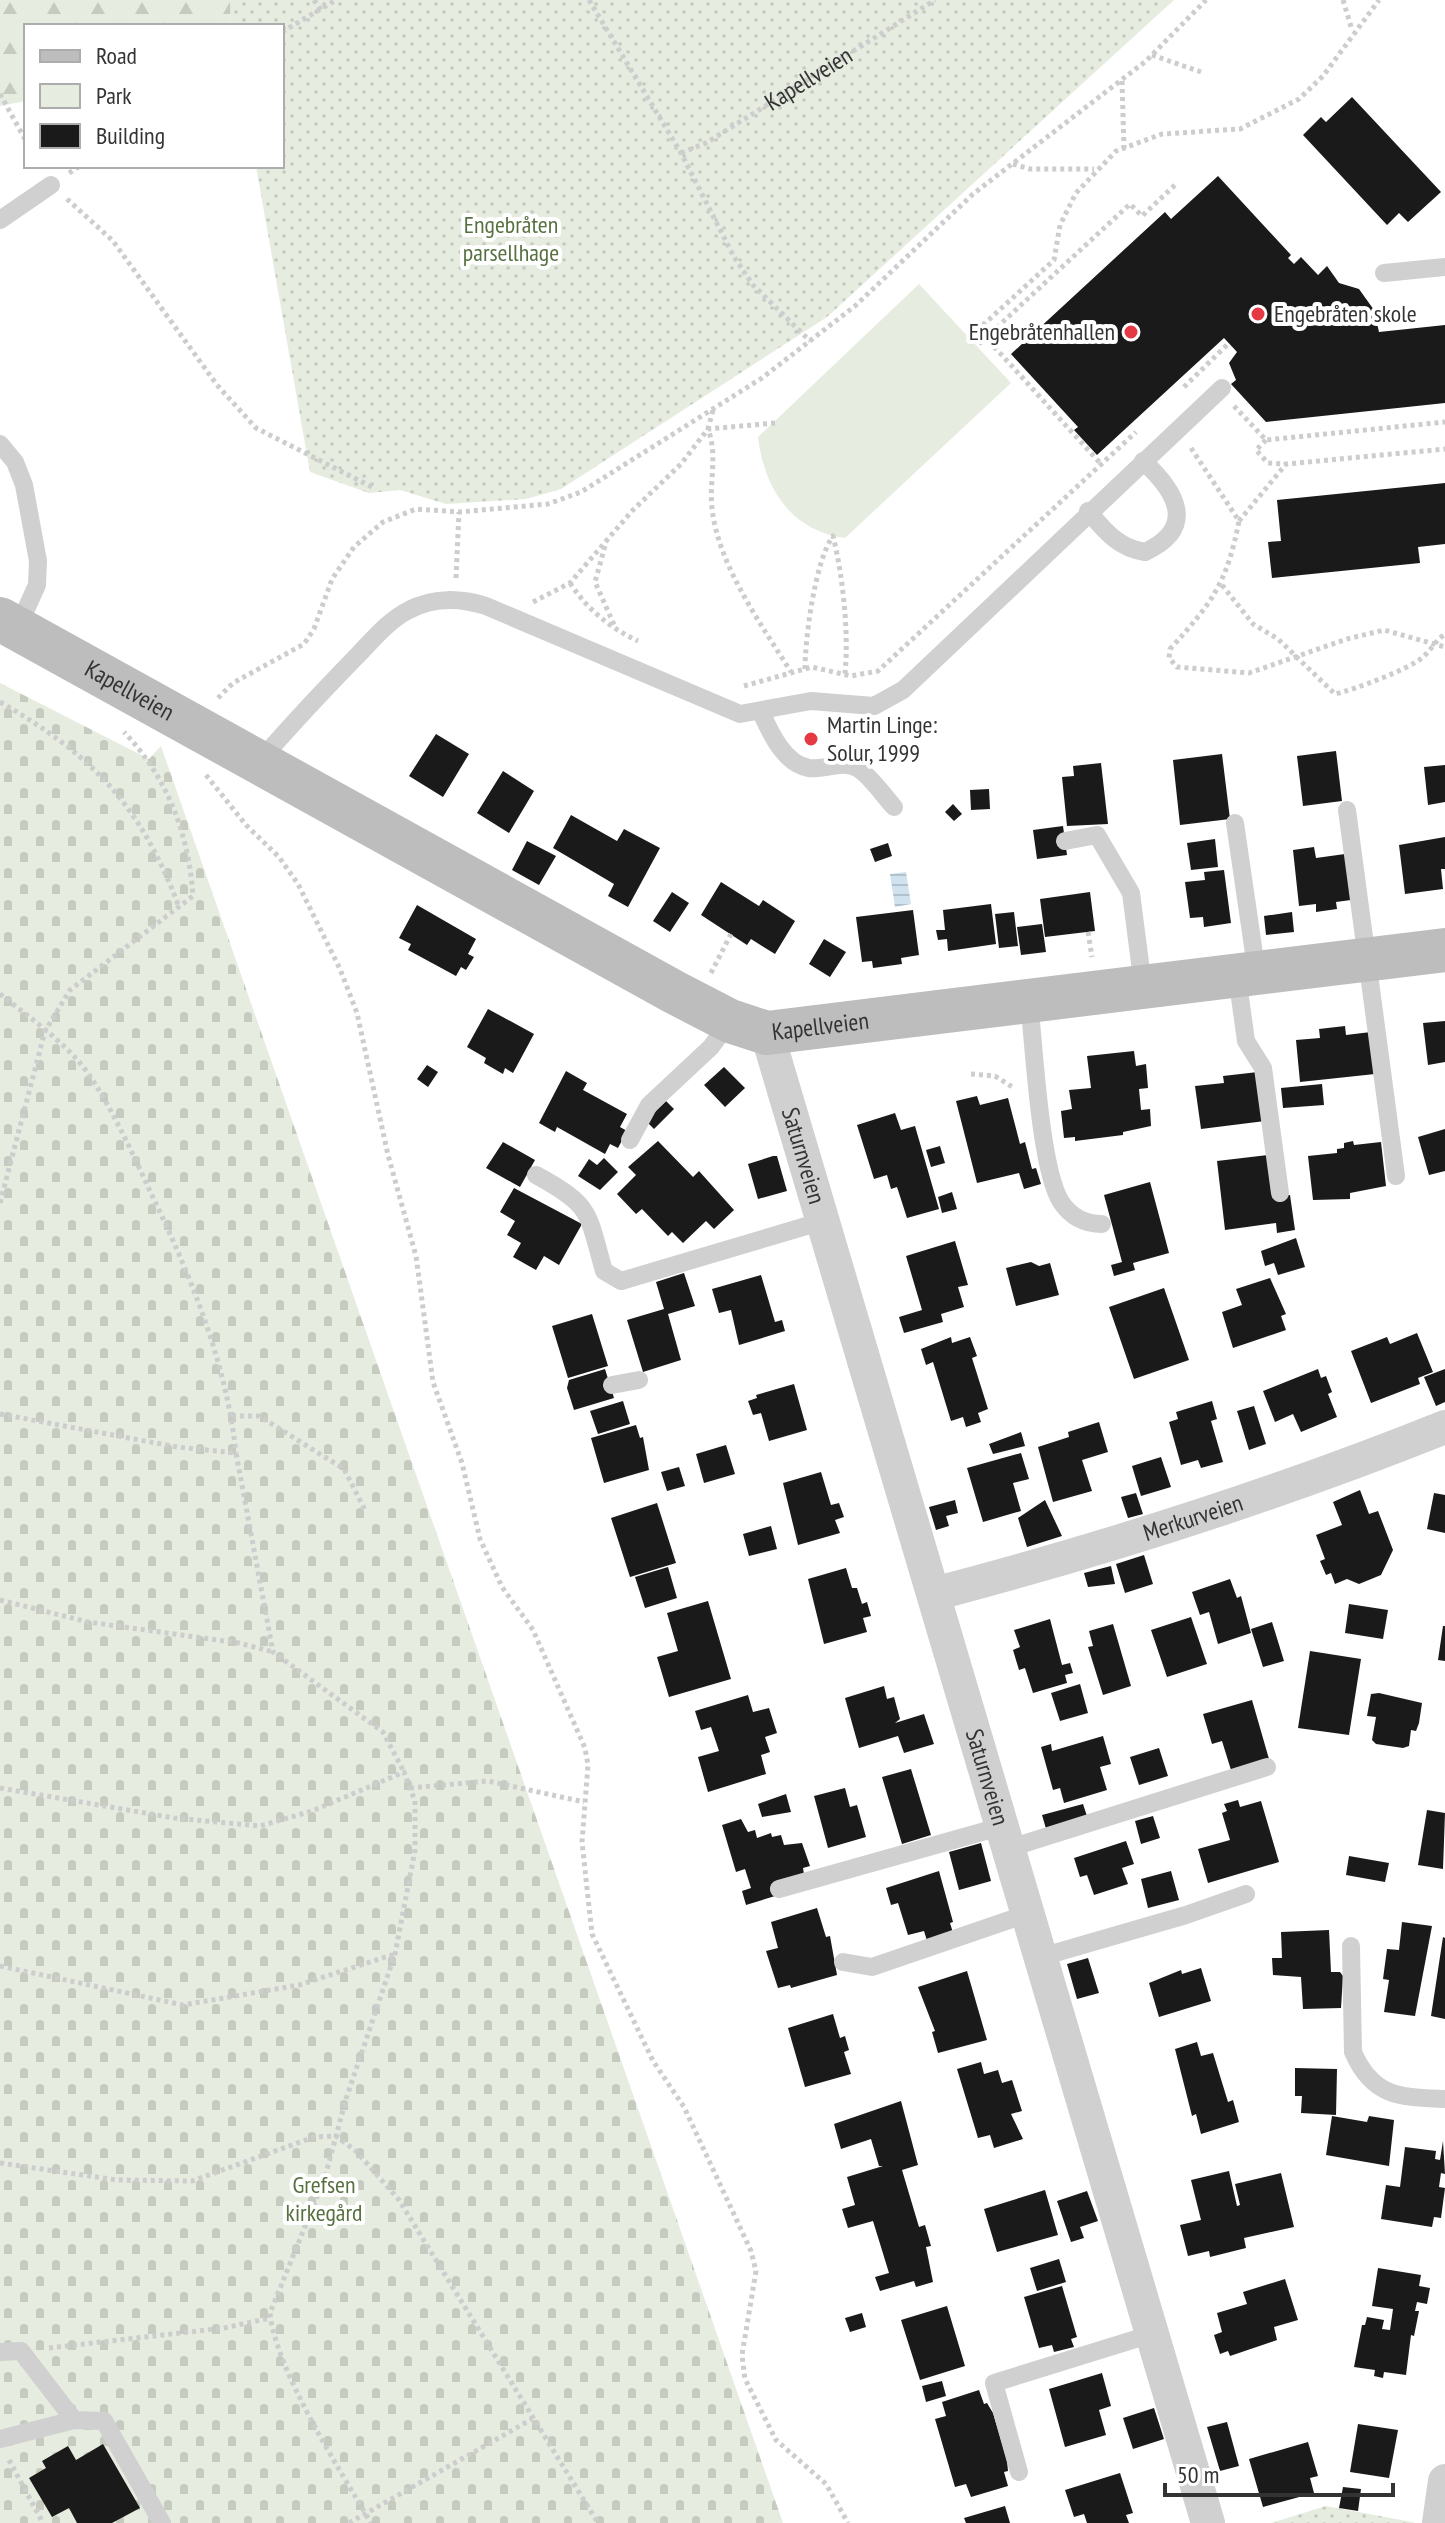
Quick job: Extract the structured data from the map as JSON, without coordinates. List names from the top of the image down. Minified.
{"streets":{"street":["Kapellveien","Saturnveien","Merkurveien"]},"crossings":[["Kapellveien","Saturnveien"],["Saturnveien","Merkurveien"]],"parks":["Engebråten parsellhage","Grefsen kirkegård"],"places":["Engebråten skole","Engebråtenhallen","Martin Linge: Solur, 1999"],"legend":["Road","Park","Building"],"scale_bar":"50 m"}
